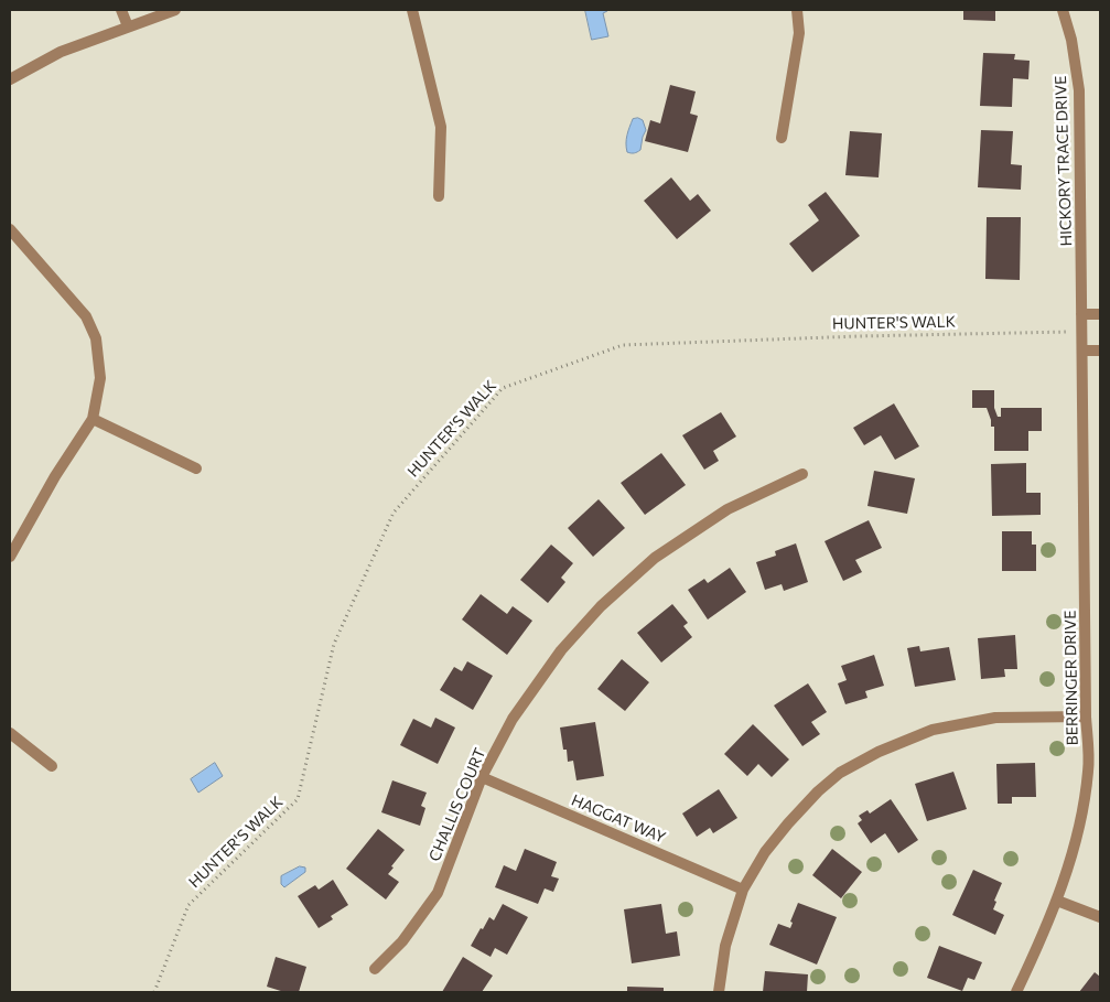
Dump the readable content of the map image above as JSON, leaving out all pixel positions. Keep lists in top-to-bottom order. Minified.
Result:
{"streets":{"street":["HICKORY TRACE DRIVE","BERRINGER DRIVE","CHALLIS COURT","HAGGAT WAY"],"path":["HUNTER'S WALK"]},"crossings":[["HICKORY TRACE DRIVE","HUNTER'S WALK"],["HICKORY TRACE DRIVE","BERRINGER DRIVE"],["CHALLIS COURT","HAGGAT WAY"]]}
